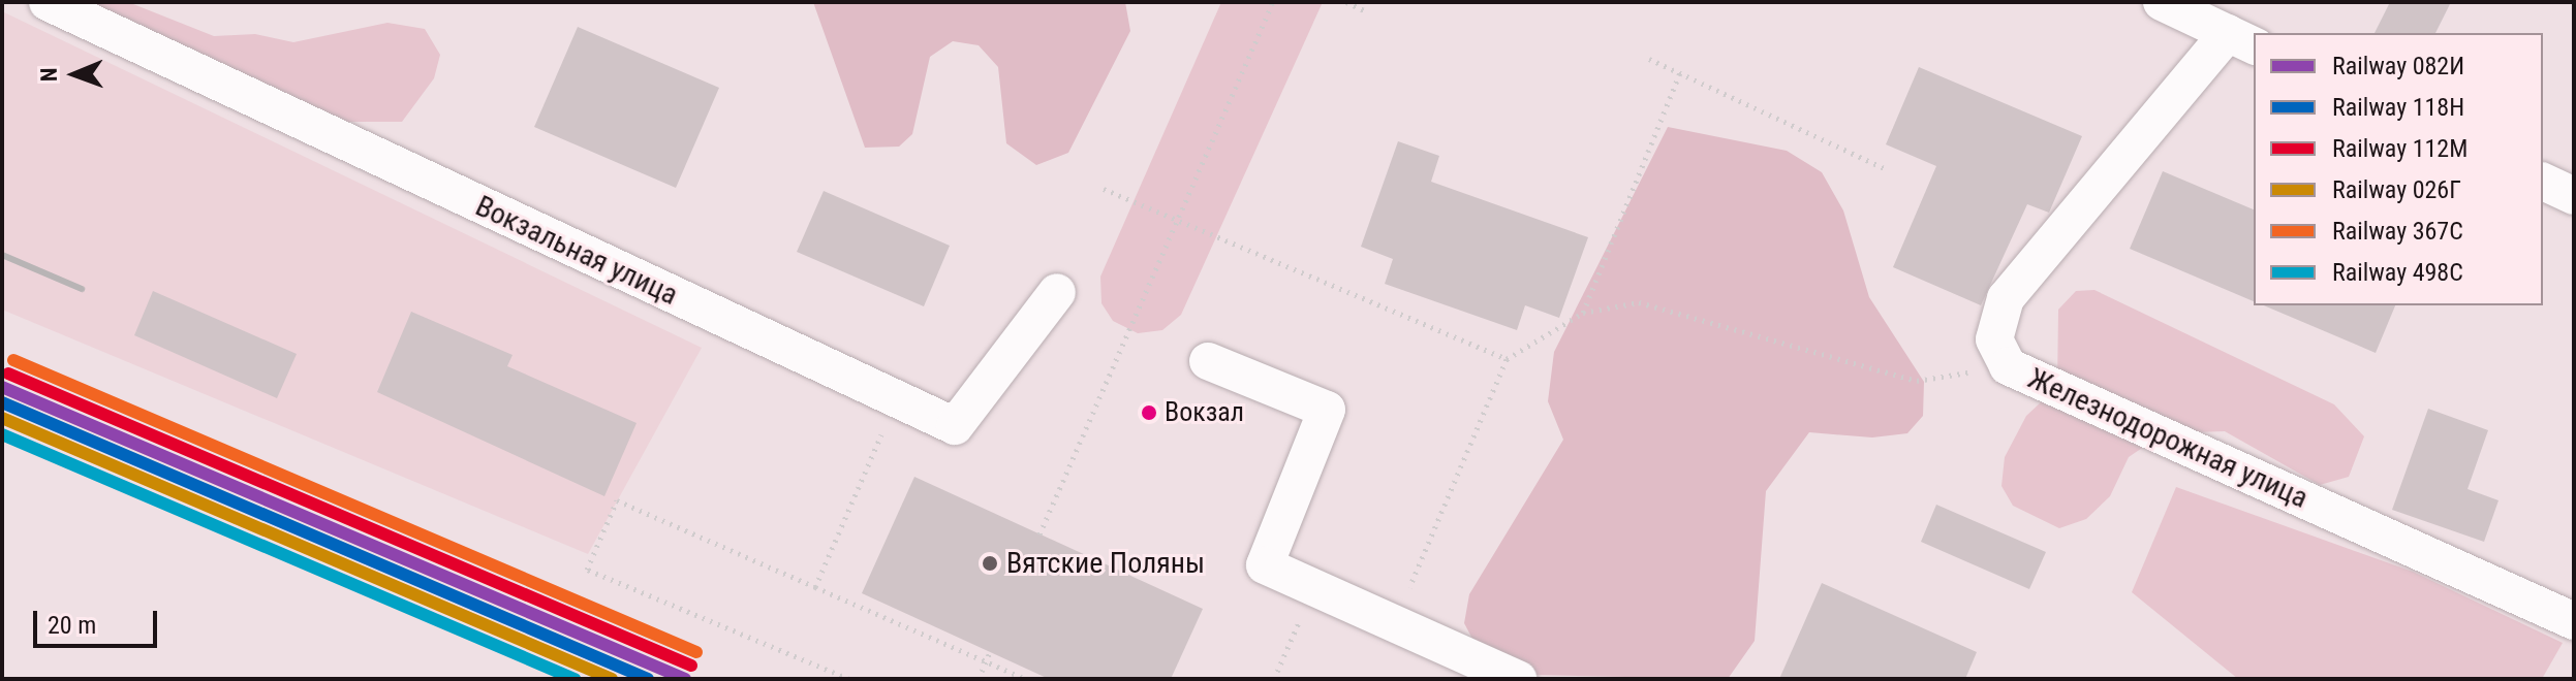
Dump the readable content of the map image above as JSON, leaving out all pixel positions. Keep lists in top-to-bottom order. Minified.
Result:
{"streets":{"street":["Вокзальная улица","Железнодорожная улица"]},"places":["Вокзал","Вятские Поляны"],"lines":["rail line 367С","rail line 112М","rail line 082И","rail line 118Н","rail line 026Г","rail line 498С"],"legend":["Railway 082И","Railway 118Н","Railway 112М","Railway 026Г","Railway 367С","Railway 498С"],"scale_bar":"20 m","north":"left"}
